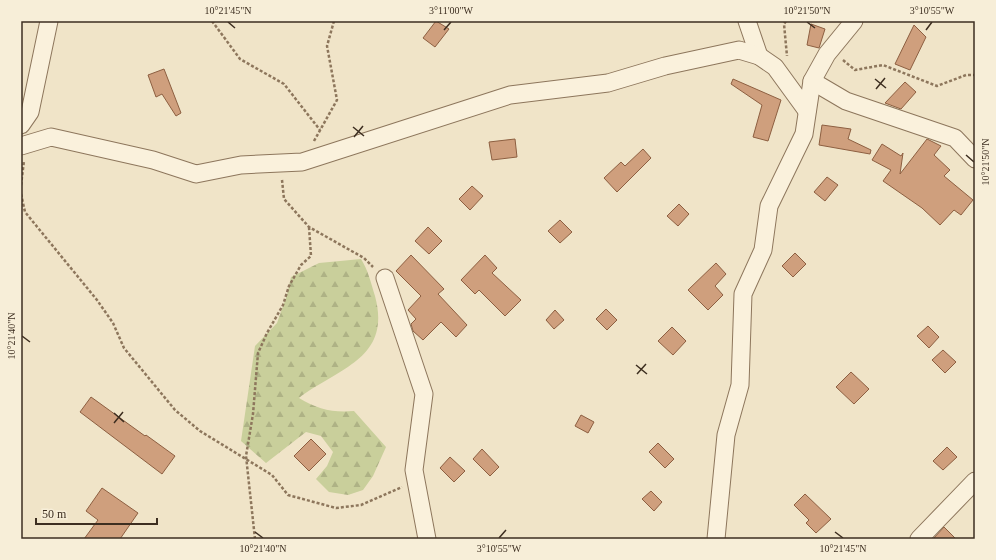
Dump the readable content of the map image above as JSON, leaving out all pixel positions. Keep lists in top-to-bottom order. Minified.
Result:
{"scale_bar":"50 m","coordinates":["10°21'45\"N","3°11'00\"W","10°21'50\"N","3°10'55\"W","10°21'40\"N"]}
